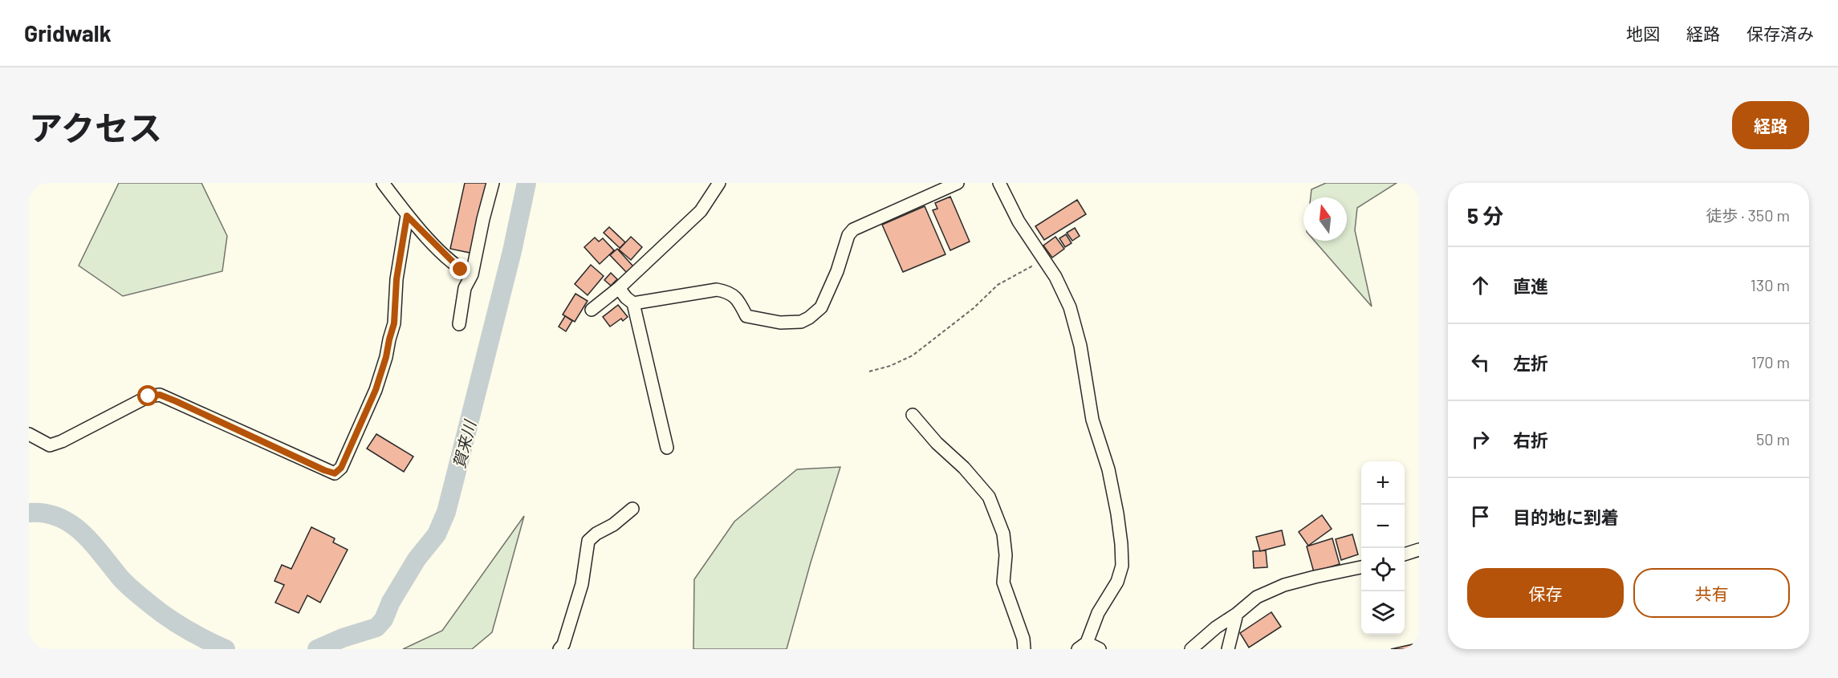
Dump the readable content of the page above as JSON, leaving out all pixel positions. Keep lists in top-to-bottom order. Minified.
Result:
{"water":["賀来川"],"north":"top","page":{"header":"Gridwalk","nav":["地図","経路","保存済み"],"title":"アクセス","buttons":["経路",["保存","共有"]],"heading":["5 分","徒歩 · 350 m"],"list":[["直進","130 m"],["左折","170 m"],["右折","50 m"],"目的地に到着"],"map_buttons":["+","−"]}}
